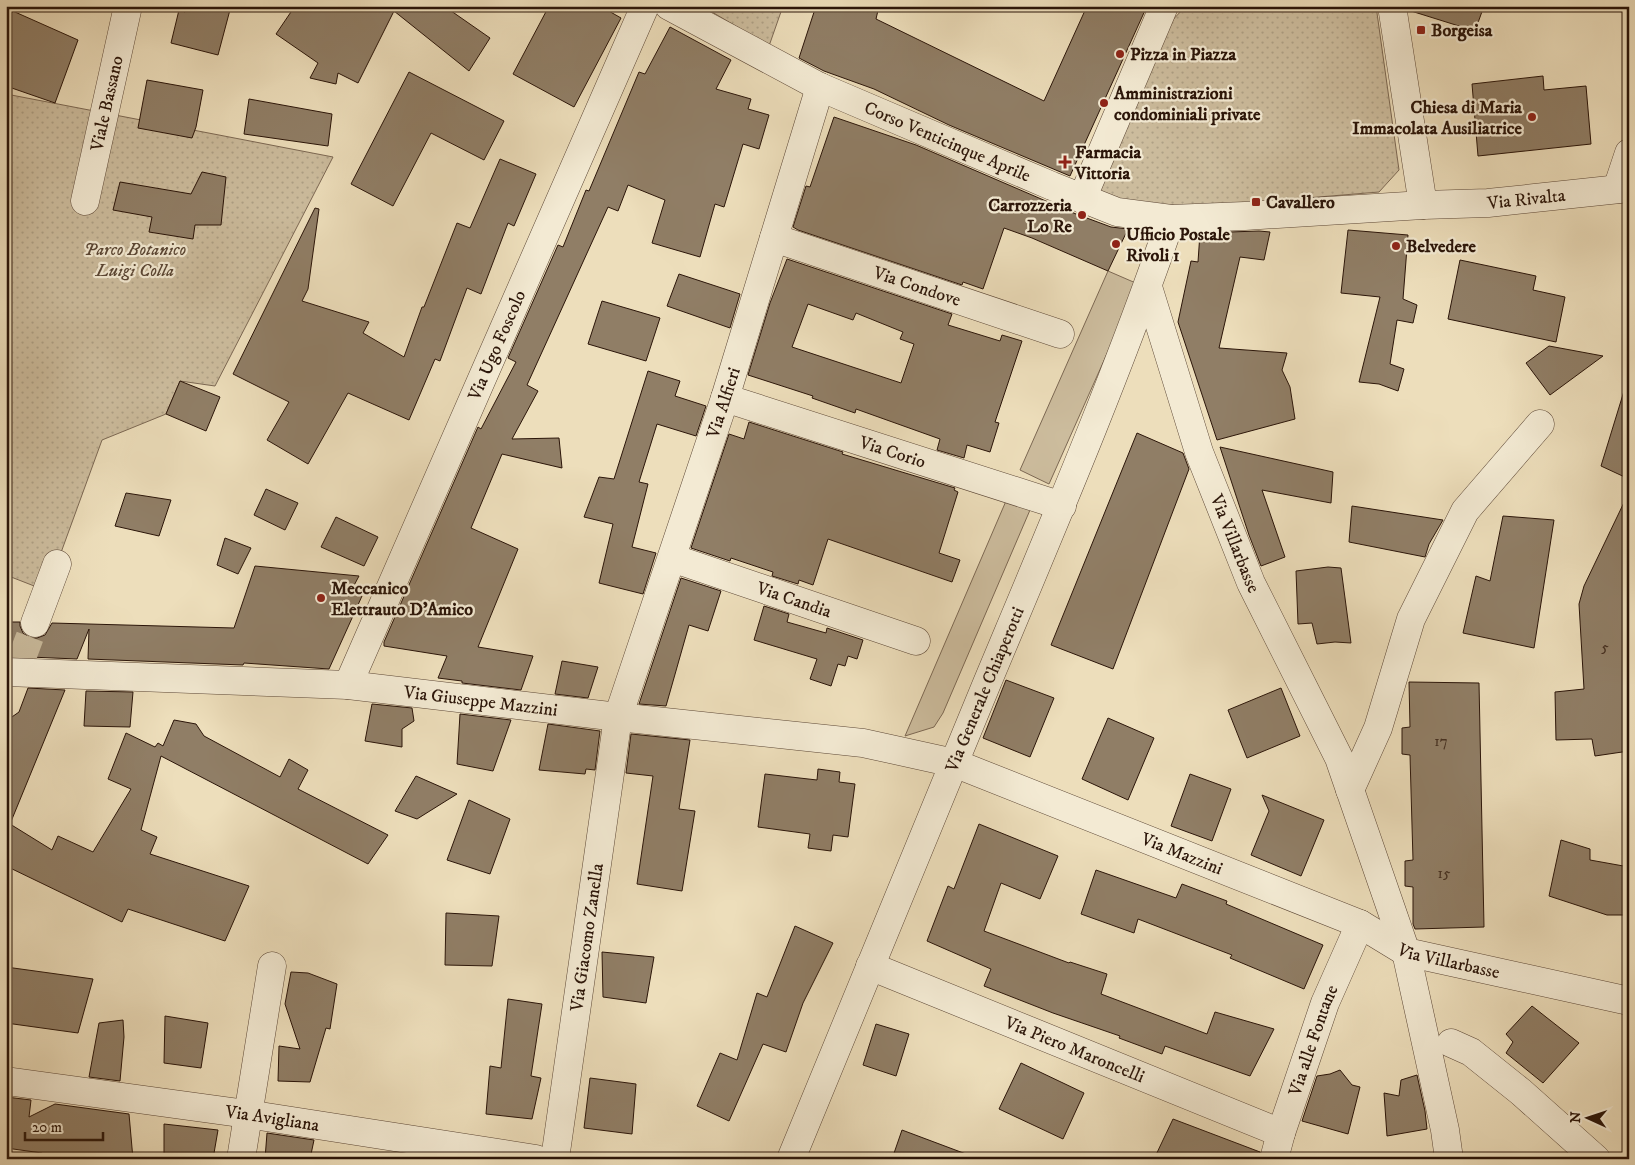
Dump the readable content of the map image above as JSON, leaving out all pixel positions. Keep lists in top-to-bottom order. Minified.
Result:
{"streets":{"street":["Viale Bassano","Corso Venticinque Aprile","Via Rivalta","Via Condove","Via Ugo Foscolo","Via Alfieri","Via Corio","Via Villarbasse","Via Candia","Via Generale Chiaperotti","Via Giuseppe Mazzini","Via Mazzini","Via Giacomo Zanella","Via alle Fontane","Via Piero Maroncelli","Via Avigliana"]},"crossings":[["Corso Venticinque Aprile","Via Rivalta"],["Corso Venticinque Aprile","Via Alfieri"],["Corso Venticinque Aprile","Via Generale Chiaperotti"],["Via Condove","Via Alfieri"],["Via Ugo Foscolo","Via Giuseppe Mazzini"],["Via Alfieri","Via Corio"],["Via Alfieri","Via Candia"],["Via Alfieri","Via Giuseppe Mazzini"],["Via Alfieri","Via Giacomo Zanella"],["Via Corio","Via Generale Chiaperotti"],["Via Villarbasse","Via Generale Chiaperotti"],["Via Villarbasse","Via Mazzini"],["Via Generale Chiaperotti","Via Giuseppe Mazzini"],["Via Generale Chiaperotti","Via Mazzini"],["Via Generale Chiaperotti","Via Piero Maroncelli"],["Via Giuseppe Mazzini","Via Mazzini"],["Via Giuseppe Mazzini","Via Giacomo Zanella"],["Via Mazzini","Via alle Fontane"],["Via alle Fontane","Via Piero Maroncelli"]],"parks":["Parco Botanico Luigi Colla"],"places":{"transit":["Borgeisa","Cavallero"],"other":["Pizza in Piazza","Amministrazioni condominiali private","Chiesa di Maria Immacolata Ausiliatrice","Carrozzeria Lo Re","Ufficio Postale Rivoli 1","Belvedere","Meccanico Elettrauto D'Amico"],"health":["Farmacia Vittoria"]},"house_numbers":["5","17","15"],"scale_bar":"20 m","north":"left"}
